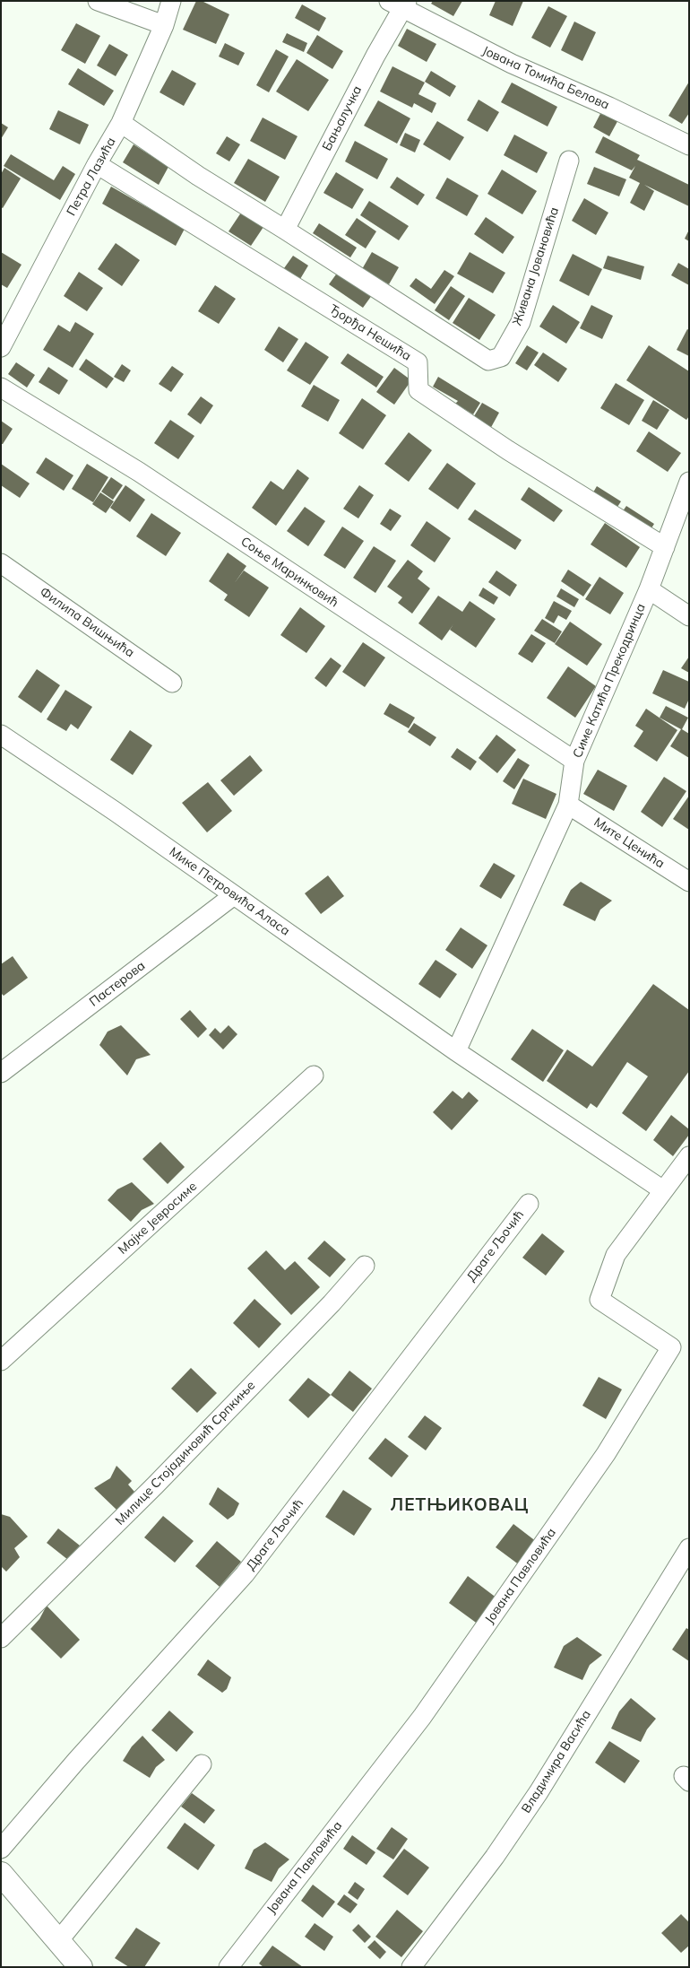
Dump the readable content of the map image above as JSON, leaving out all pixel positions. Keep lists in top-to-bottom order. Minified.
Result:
{"streets":{"street":["Јована Томића Белова","Бањалучка","Петра Лазића","Живана Јовановића","Ђорђа Нешића","Соње Маринковић","Филипа Вишњића","Симе Катића Прекодринца","Мите Ценића","Мике Петровића Аласа","Пастерова","Мајке Јевросиме","Драге Љочић","Милице Стојадиновић Српкиње","Јована Павловића","Владимира Васића"]},"crossings":[["Јована Томића Белова","Бањалучка"],["Бањалучка","Живана Јовановића"],["Петра Лазића","Ђорђа Нешића"],["Ђорђа Нешића","Симе Катића Прекодринца"],["Соње Маринковић","Симе Катића Прекодринца"],["Симе Катића Прекодринца","Мите Ценића"],["Симе Катића Прекодринца","Мике Петровића Аласа"],["Мике Петровића Аласа","Пастерова"],["Мике Петровића Аласа","Јована Павловића"]],"districts":["ЛЕТЊИКОВАЦ"]}
